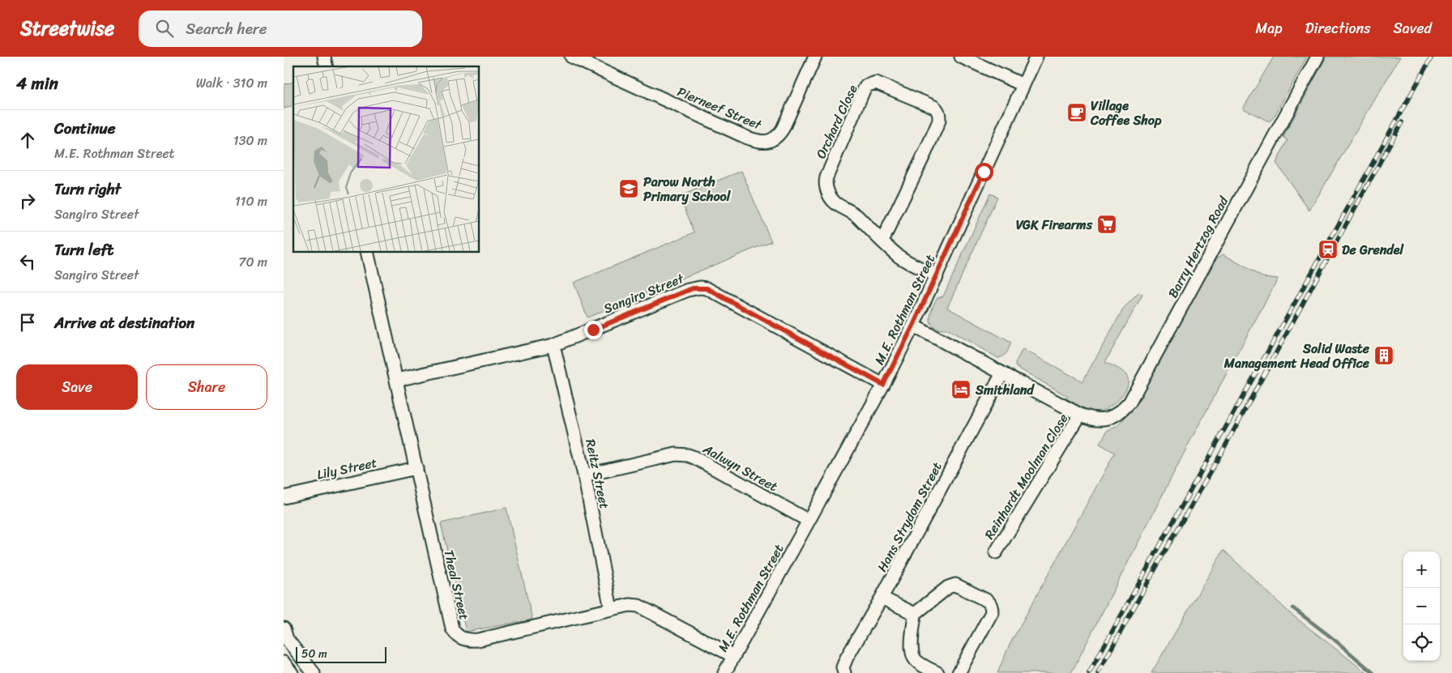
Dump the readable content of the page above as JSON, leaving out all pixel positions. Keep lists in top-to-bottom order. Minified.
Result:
{"streets":{"street":["Pierneef Street","Orchard Close","Barry Hertzog Road","Sangiro Street","M.E. Rothman Street","Aalwyn Street","Lily Street","Reitz Street","Reinhardt Moolman Close","Hans Strydom Street","Theal Street"]},"crossings":[["Orchard Close","M.E. Rothman Street"],["Barry Hertzog Road","M.E. Rothman Street"],["Barry Hertzog Road","Reinhardt Moolman Close"],["Barry Hertzog Road","Hans Strydom Street"],["Sangiro Street","M.E. Rothman Street"],["Sangiro Street","Reitz Street"],["Sangiro Street","Theal Street"],["M.E. Rothman Street","Aalwyn Street"],["M.E. Rothman Street","Theal Street"],["Aalwyn Street","Reitz Street"],["Lily Street","Theal Street"],["Reitz Street","Theal Street"]],"places":{"cafe":["Village Coffee Shop"],"school or university":["Parow North Primary School"],"supermarket":["VGK Firearms"],"station":["De Grendel"],"building":["Solid Waste Management Head Office"],"hotel":["Smithland"]},"scale_bar":"50 m","page":{"header":"Streetwise","search":"Search here","nav":["Map","Directions","Saved"],"heading":["4 min","Walk · 310 m"],"list":[["Continue","M.E. Rothman Street","130 m"],["Turn right","Sangiro Street","110 m"],["Turn left","Sangiro Street","70 m"],"Arrive at destination"],"buttons":["Save","Share"],"map_buttons":["+","−"],"scale":"50 m"}}
